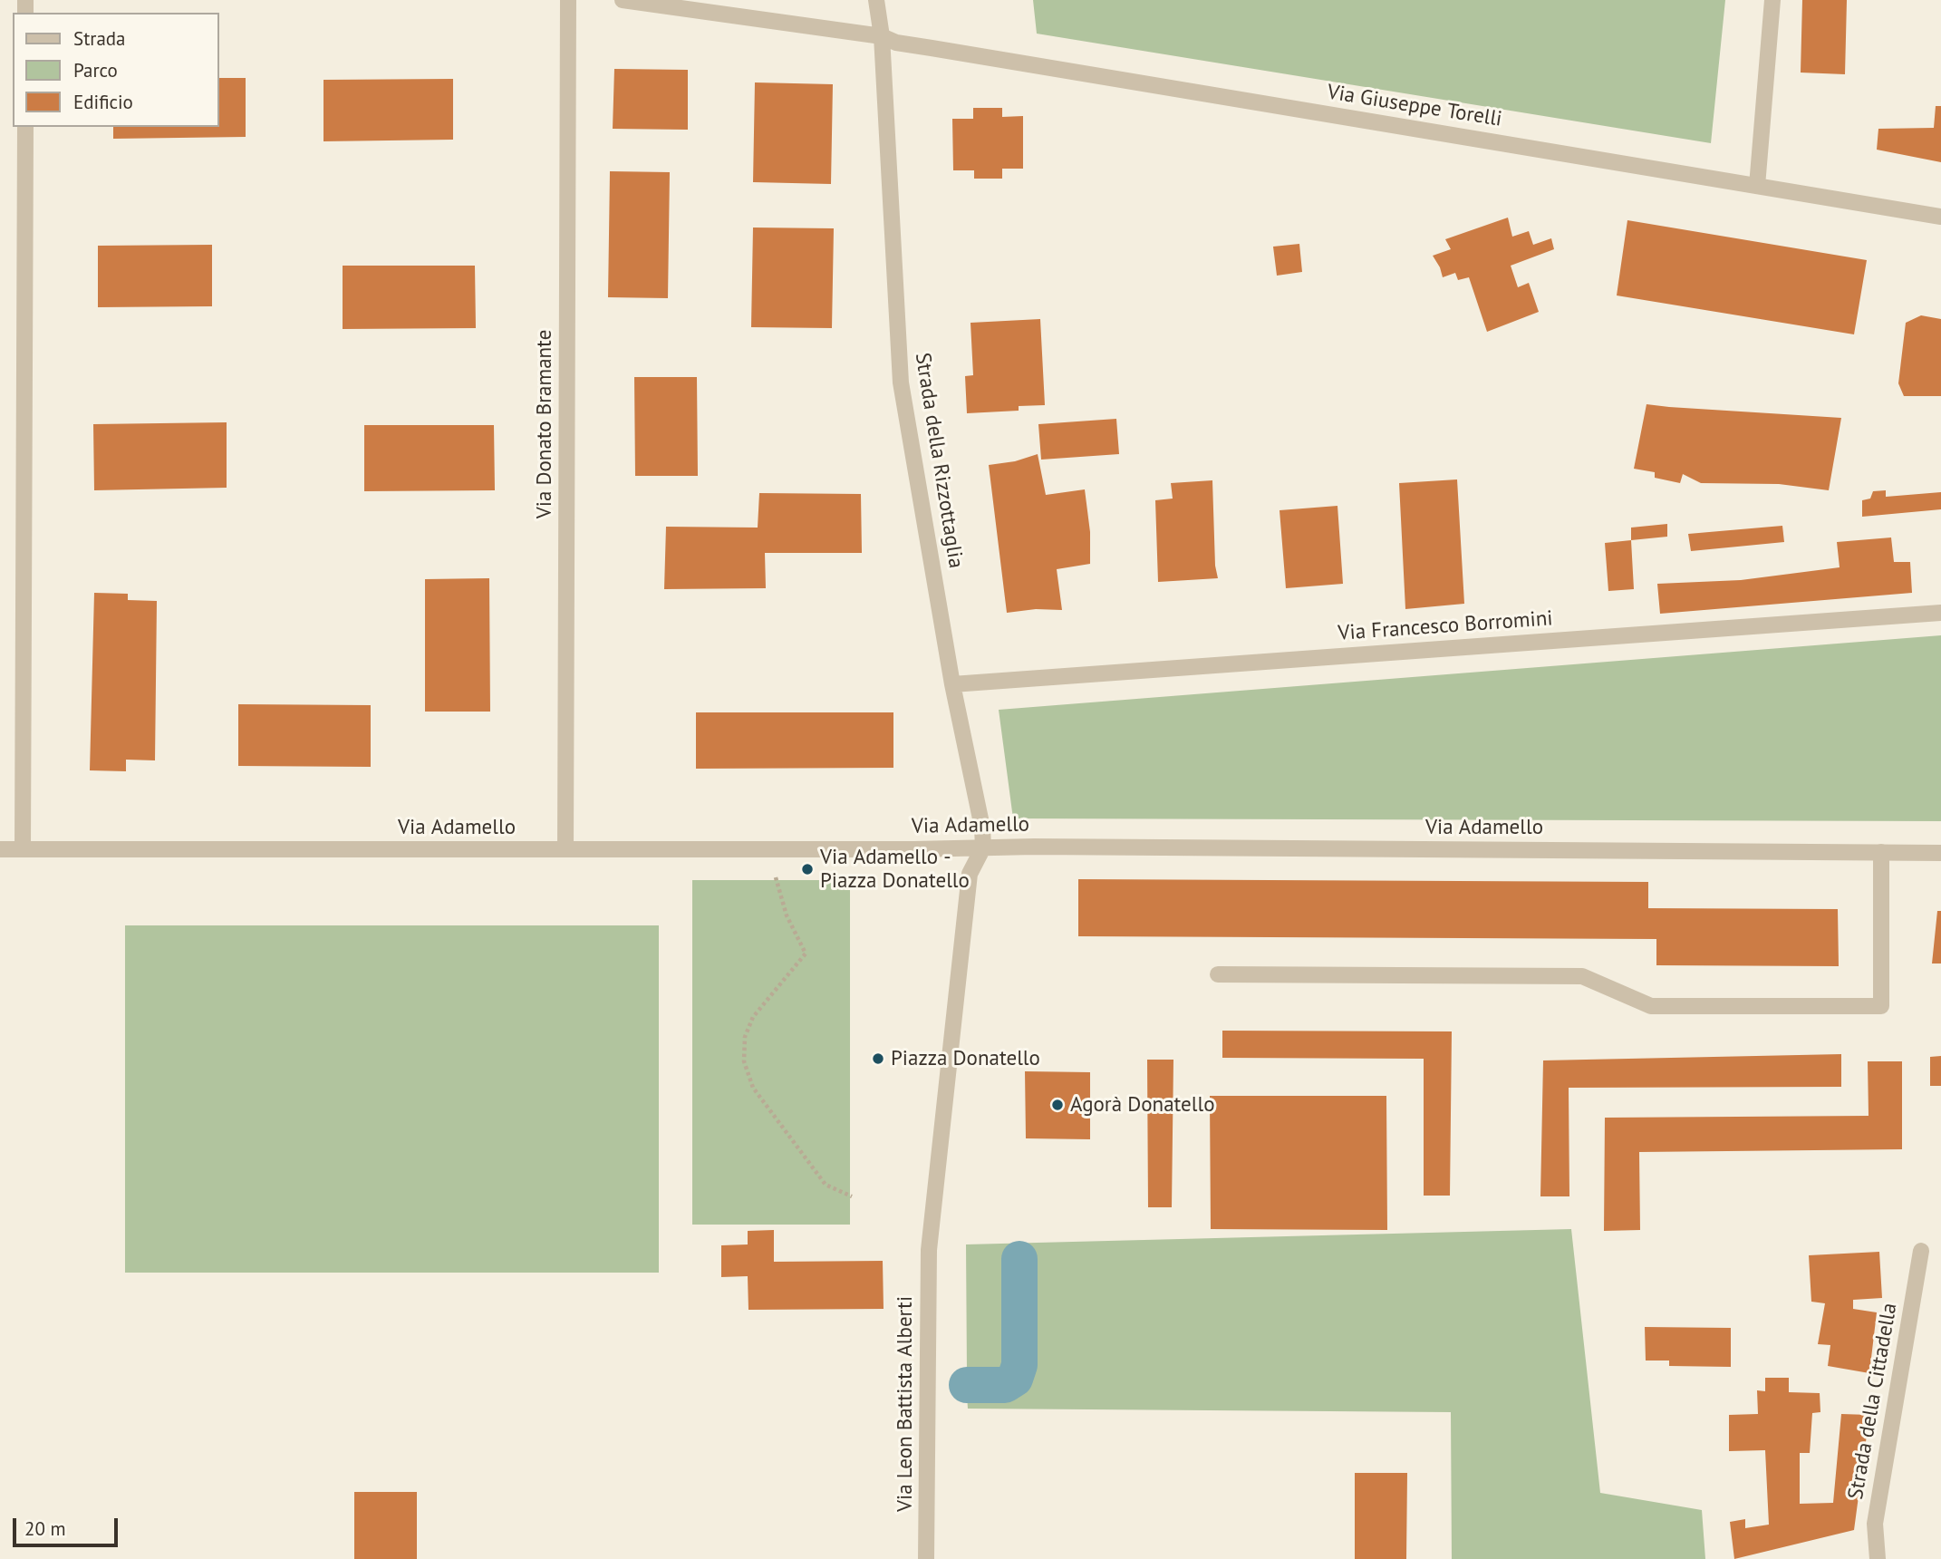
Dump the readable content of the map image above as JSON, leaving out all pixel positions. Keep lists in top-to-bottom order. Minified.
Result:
{"streets":{"street":["Via Giuseppe Torelli","Via Donato Bramante","Strada della Rizzottaglia","Via Francesco Borromini","Via Adamello","Strada della Cittadella","Via Leon Battista Alberti"]},"crossings":[["Via Giuseppe Torelli","Strada della Rizzottaglia"],["Via Donato Bramante","Via Adamello"],["Strada della Rizzottaglia","Via Francesco Borromini"],["Strada della Rizzottaglia","Via Adamello"],["Strada della Rizzottaglia","Via Leon Battista Alberti"],["Via Adamello","Via Leon Battista Alberti"]],"places":["Via Adamello - Piazza Donatello","Piazza Donatello","Agorà Donatello"],"legend":["Strada","Parco","Edificio"],"scale_bar":"20 m"}
